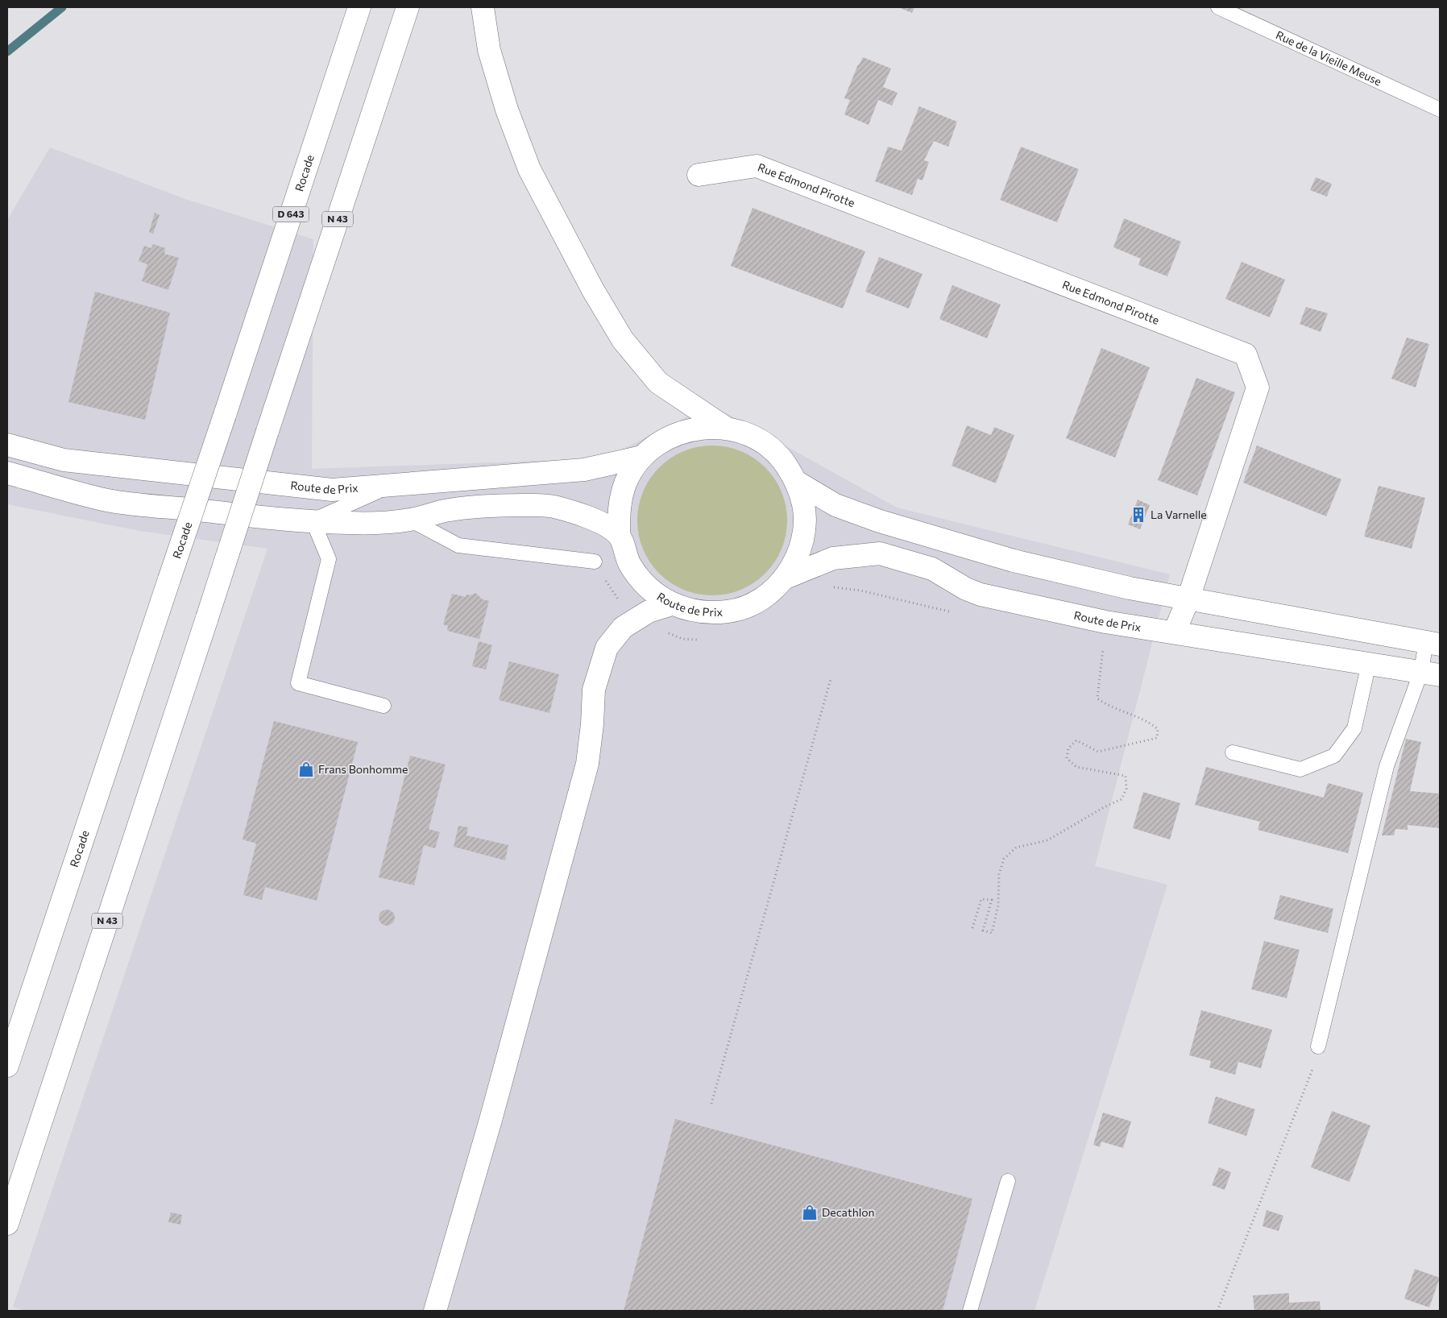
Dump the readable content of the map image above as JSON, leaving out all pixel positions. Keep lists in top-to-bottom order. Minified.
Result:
{"streets":{"main road":["Rocade","Rue Edmond Pirotte","D 643","N 43","Route de Prix"],"lane":["Rue de la Vieille Meuse"]},"crossings":[["Rue Edmond Pirotte","Route de Prix"]],"places":{"building":["La Varnelle"],"shop":["Frans Bonhomme","Decathlon"]}}
